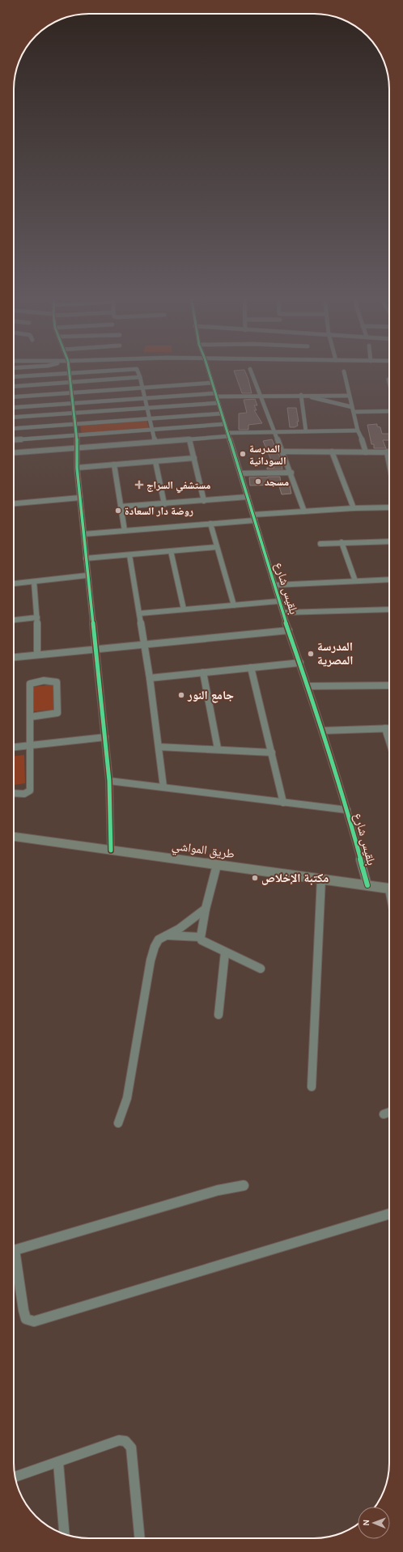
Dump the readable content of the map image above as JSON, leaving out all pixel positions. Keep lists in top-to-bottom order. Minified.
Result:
{"streets":{"main road":["طريق المواشي"],"street":["بلقيس شارع"]},"crossings":[["بلقيس شارع","طريق المواشي"]],"places":{"other":["المدرسة السودانية","مسجد","روضة دار السعادة","المدرسة المصرية","جامع النور","مكتبة الإخلاص"],"health":["مستشفي السراج"]},"north":"left"}
